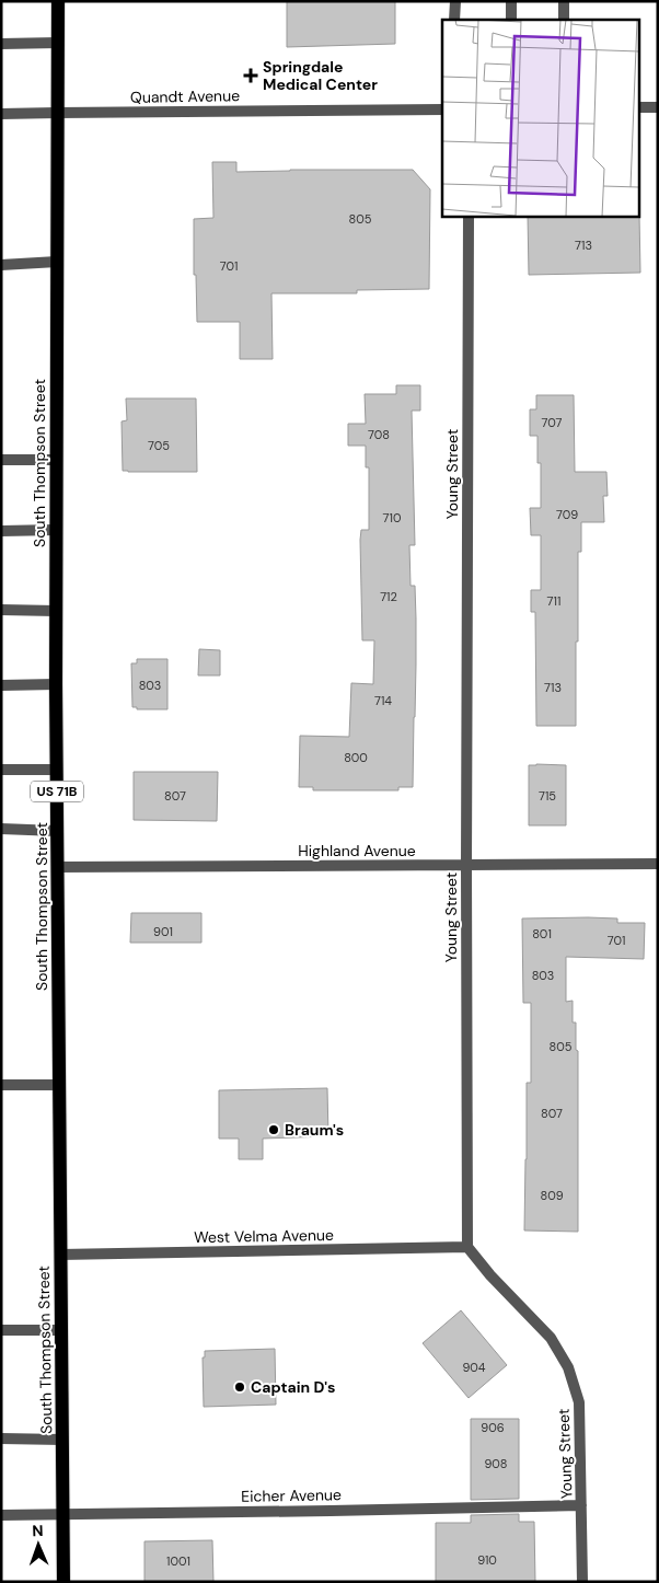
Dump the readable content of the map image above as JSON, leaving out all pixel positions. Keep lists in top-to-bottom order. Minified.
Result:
{"streets":{"main road":["South Thompson Street","US 71B"],"street":["Quandt Avenue","Young Street","Highland Avenue","West Velma Avenue","Eicher Avenue"]},"crossings":[["Quandt Avenue","South Thompson Street"],["South Thompson Street","Highland Avenue"],["South Thompson Street","West Velma Avenue"],["South Thompson Street","Eicher Avenue"],["Young Street","Highland Avenue"],["Young Street","West Velma Avenue"],["Young Street","Eicher Avenue"]],"places":{"health":["Springdale Medical Center"],"other":["Braum's","Captain D's"]},"house_numbers":["805","713","701","707","708","705","709","710","712","711","803","713","714","800","807","715","901","801","701","803","805","807","809","904","906","908","910","1001"],"north":"top"}
